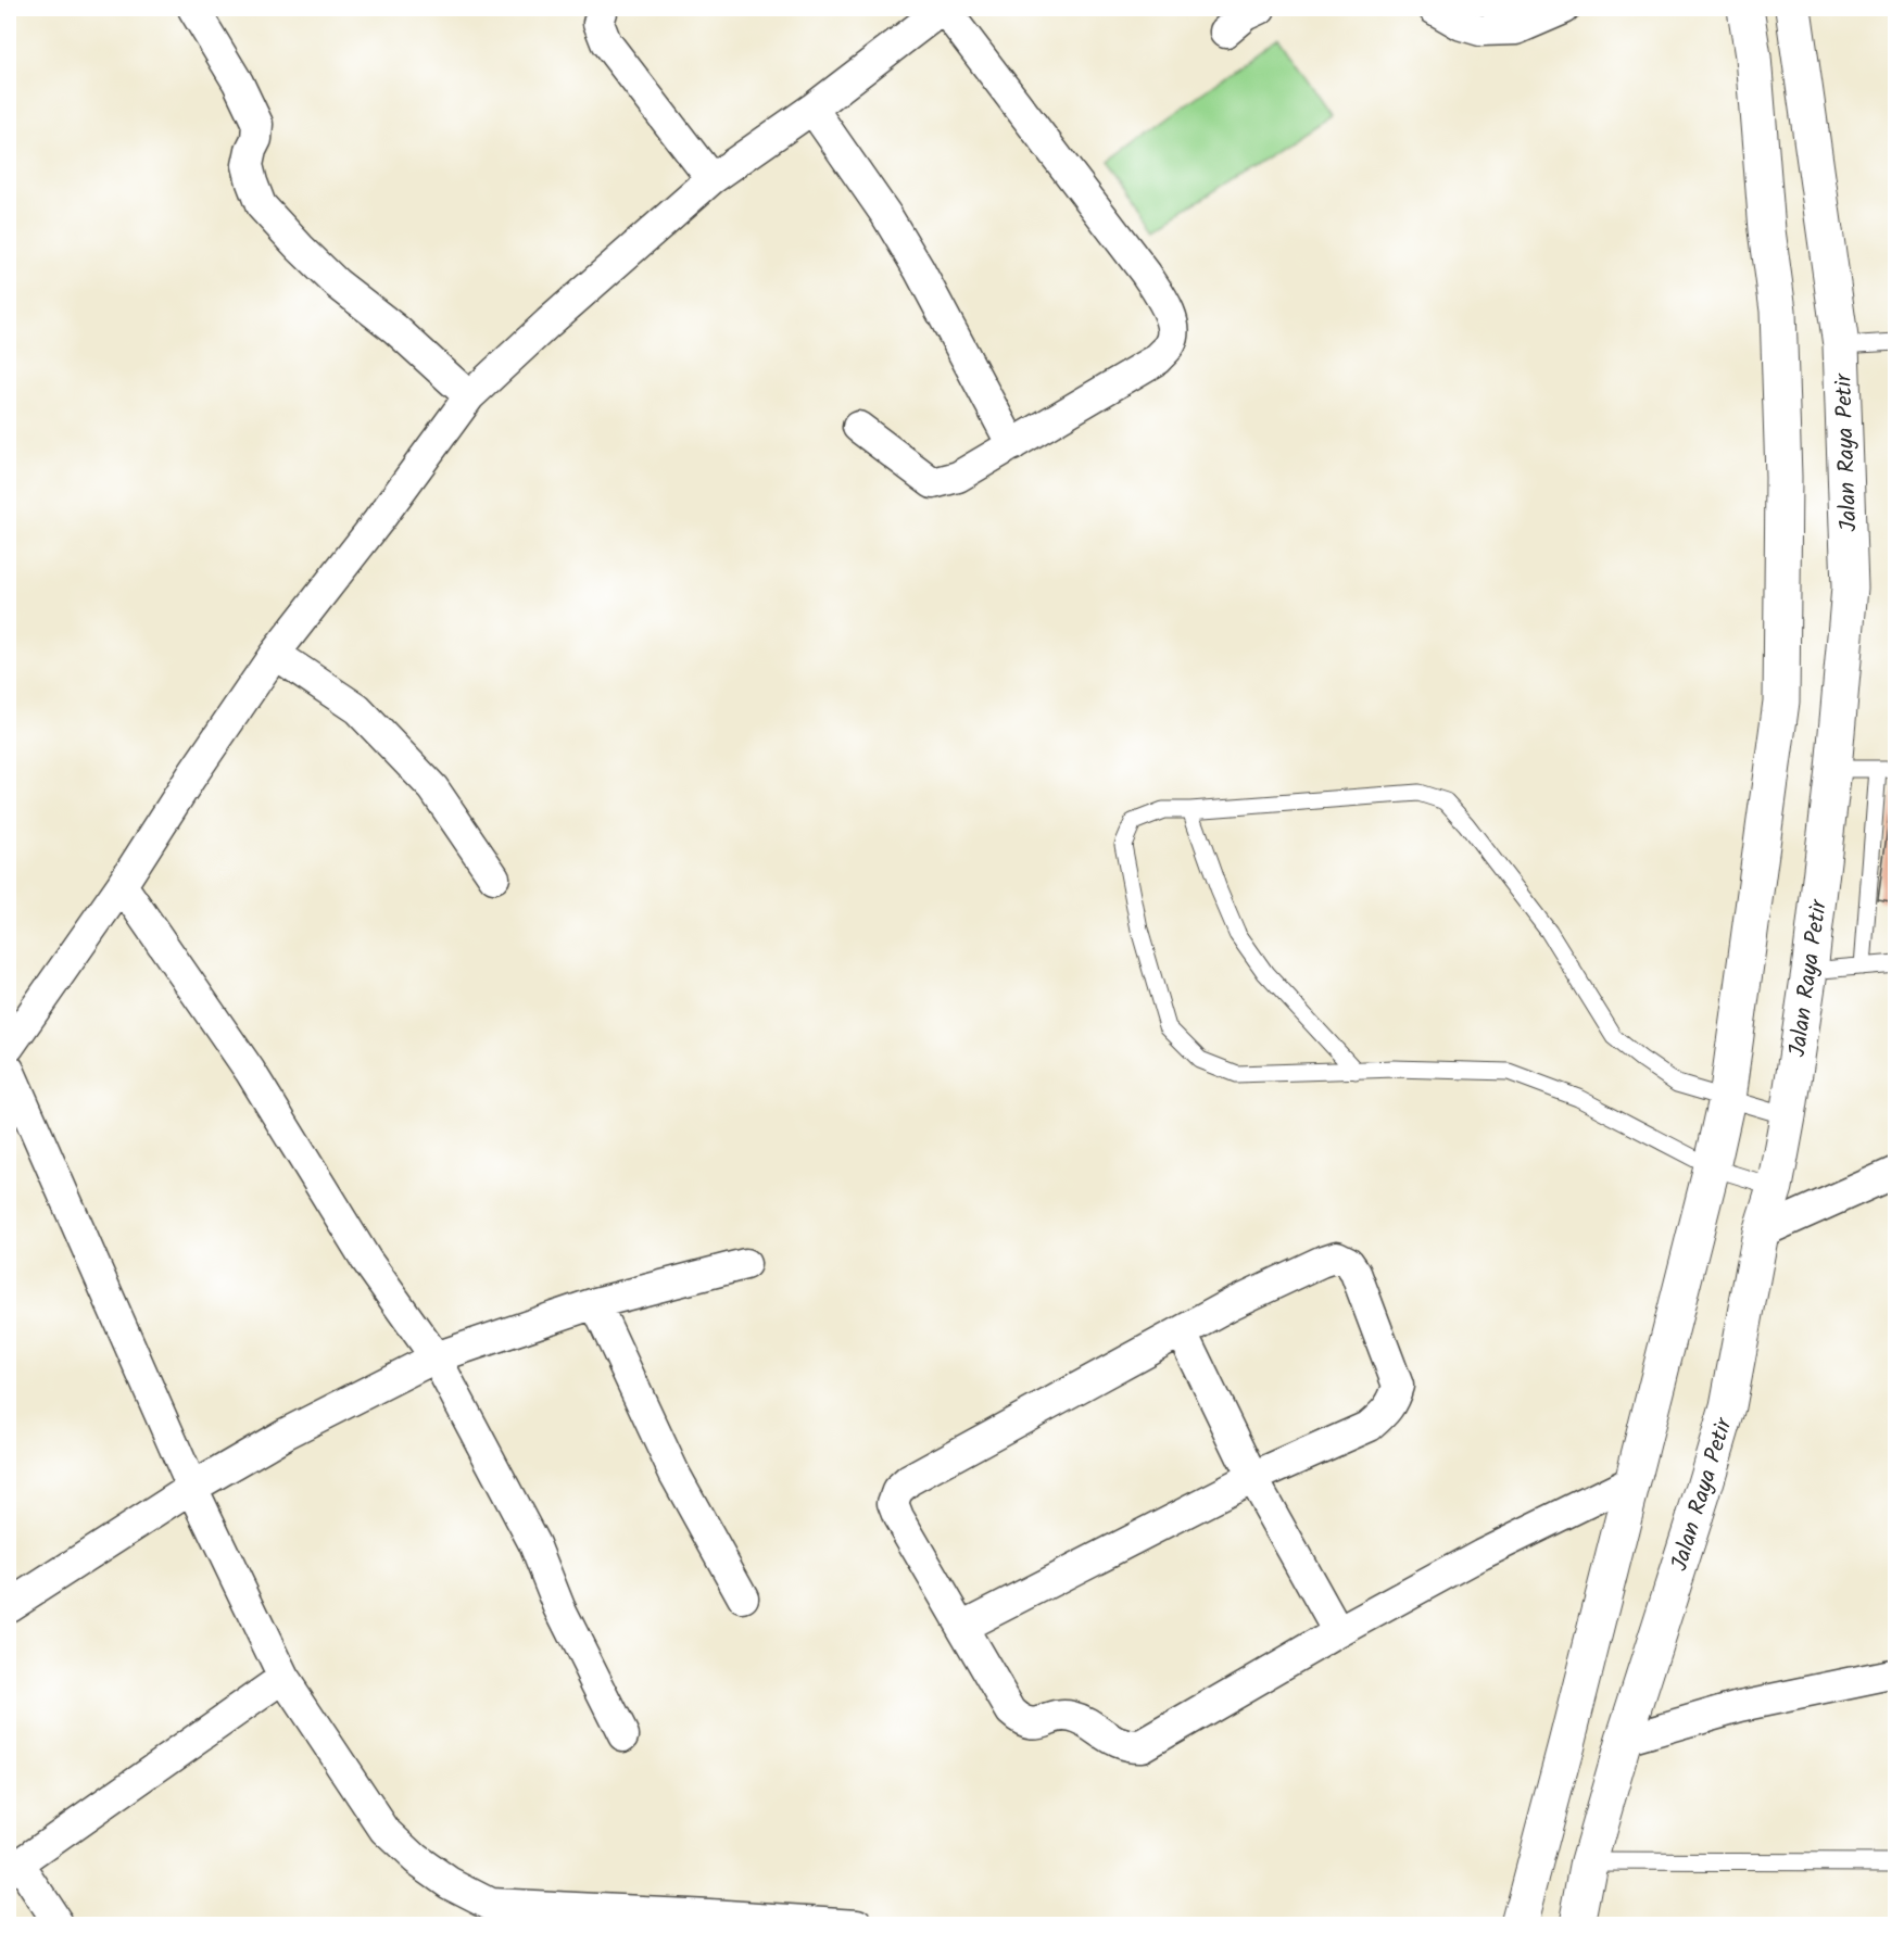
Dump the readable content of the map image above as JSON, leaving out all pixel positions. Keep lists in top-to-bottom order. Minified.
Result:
{"streets":{"main road":["Jalan Raya Petir"]}}
